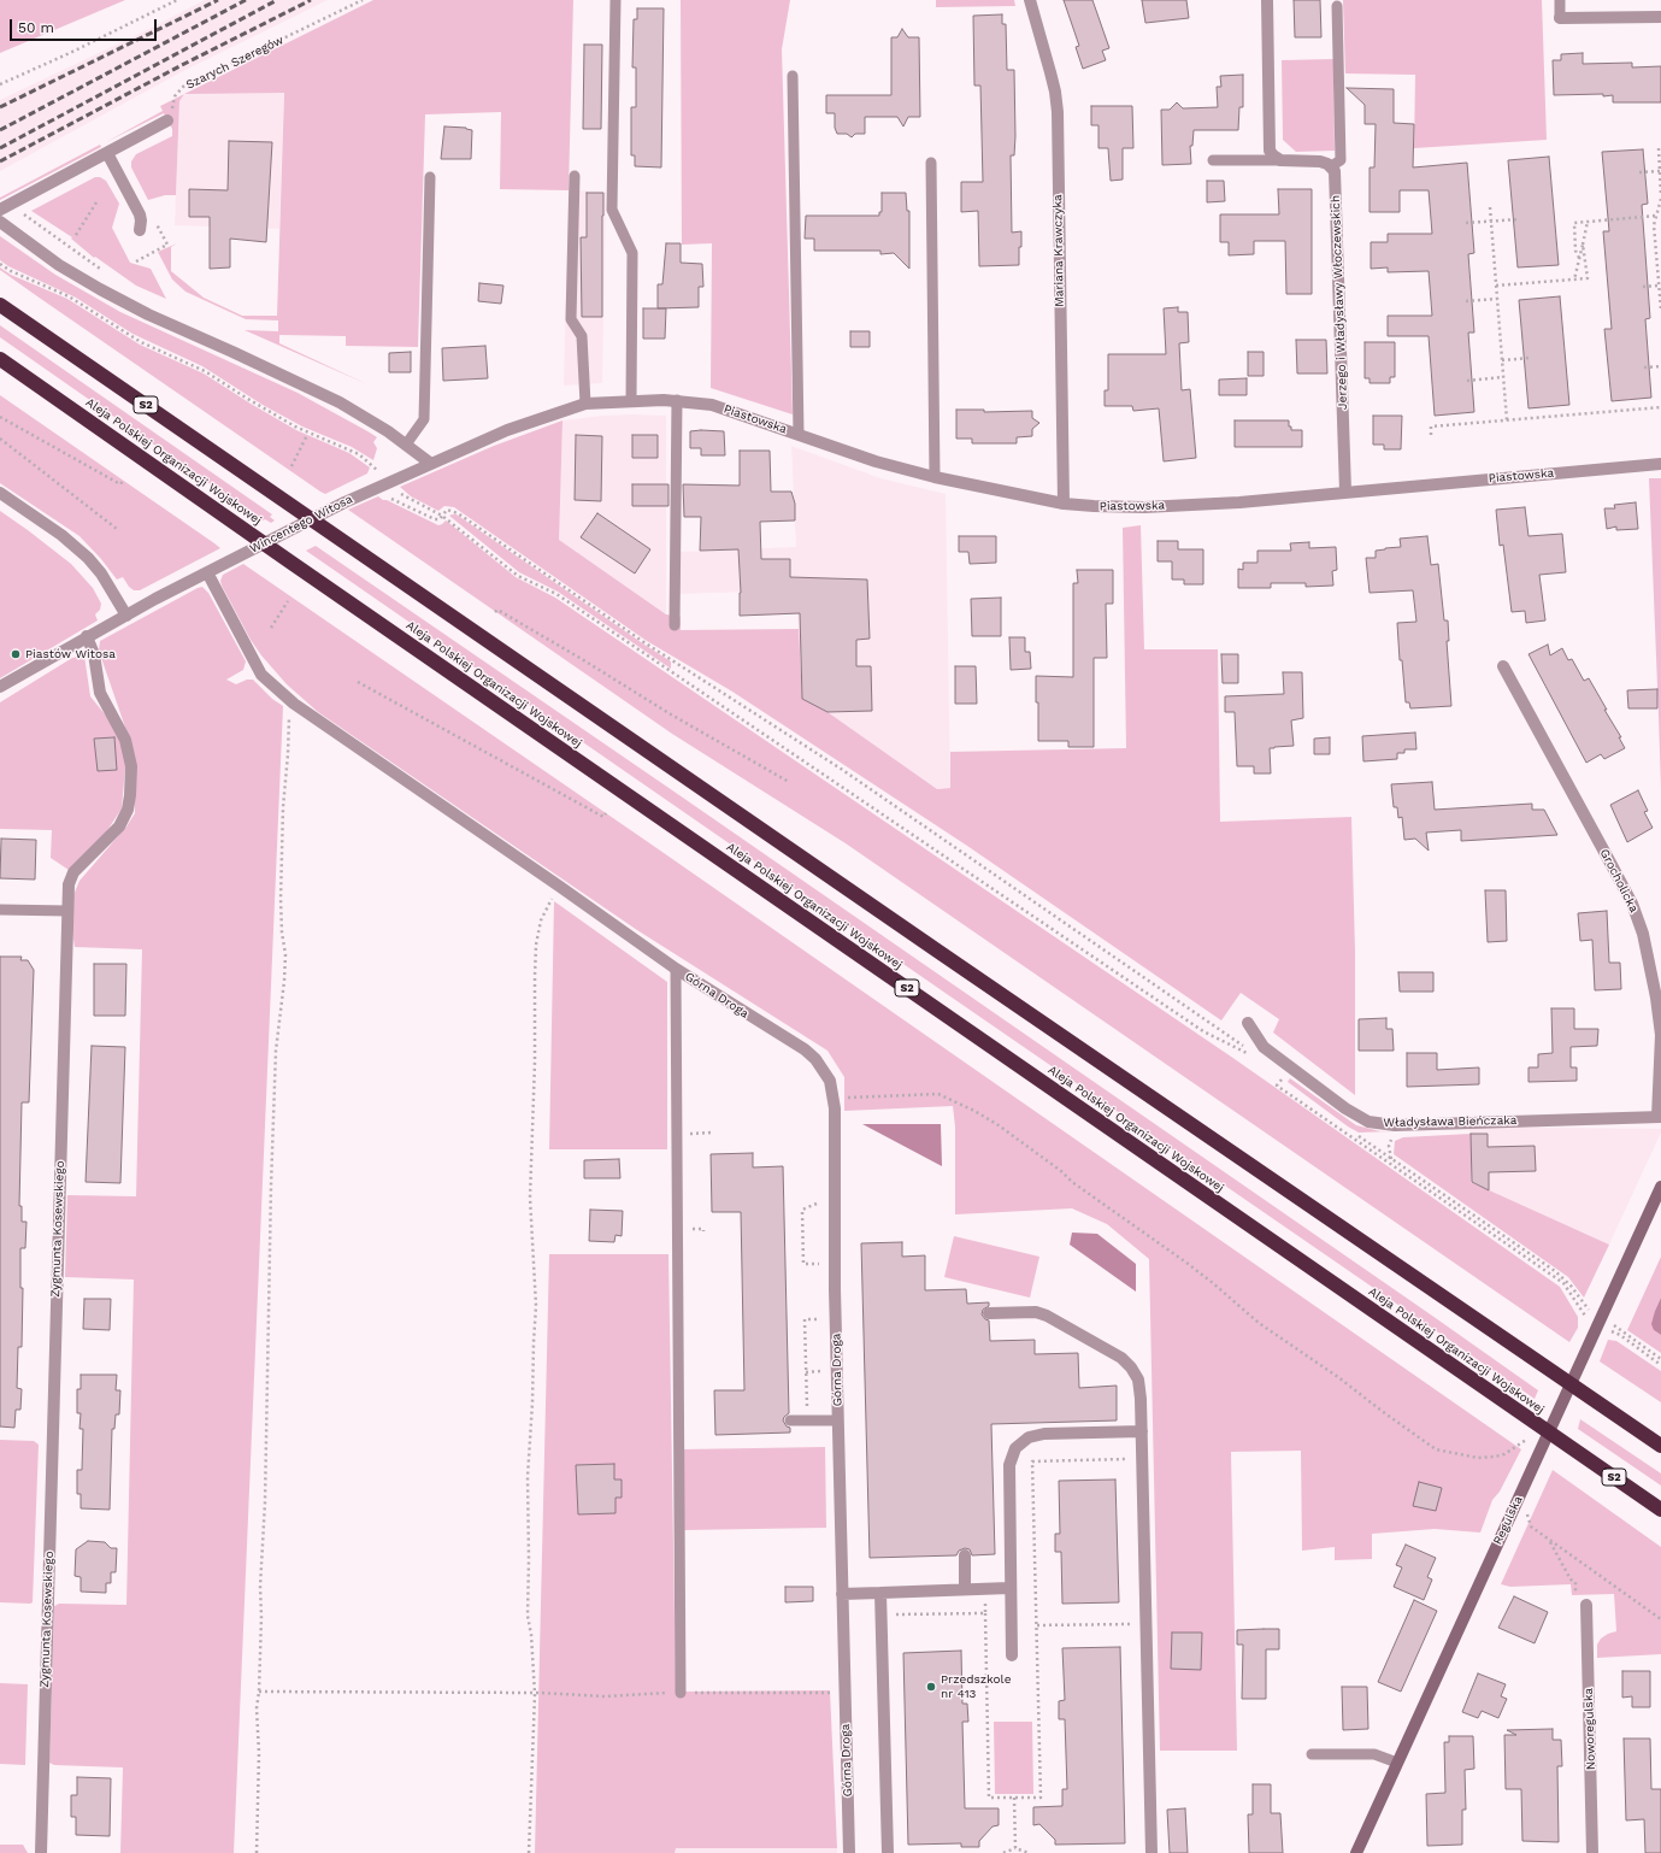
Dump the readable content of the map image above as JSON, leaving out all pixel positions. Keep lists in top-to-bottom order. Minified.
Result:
{"streets":{"highway":["S2","Aleja Polskiej Organizacji Wojskowej"],"street":["Mariana Krawczyka","Jerzego i Władysławy Włoczewskich","Piastowska","Wincentego Witosa","Grocholicka","Górna Droga","Władysława Bieńczaka","Zygmunta Kosewskiego","Regulska","Noworegulska"],"path":["Szarych Szeregów"]},"crossings":[["Mariana Krawczyka","Piastowska"],["Jerzego i Władysławy Włoczewskich","Piastowska"],["Piastowska","Wincentego Witosa"],["Wincentego Witosa","Górna Droga"],["Wincentego Witosa","Zygmunta Kosewskiego"],["Grocholicka","Władysława Bieńczaka"]],"places":["Piastów Witosa","Przedszkole nr 413"],"scale_bar":"50 m"}
